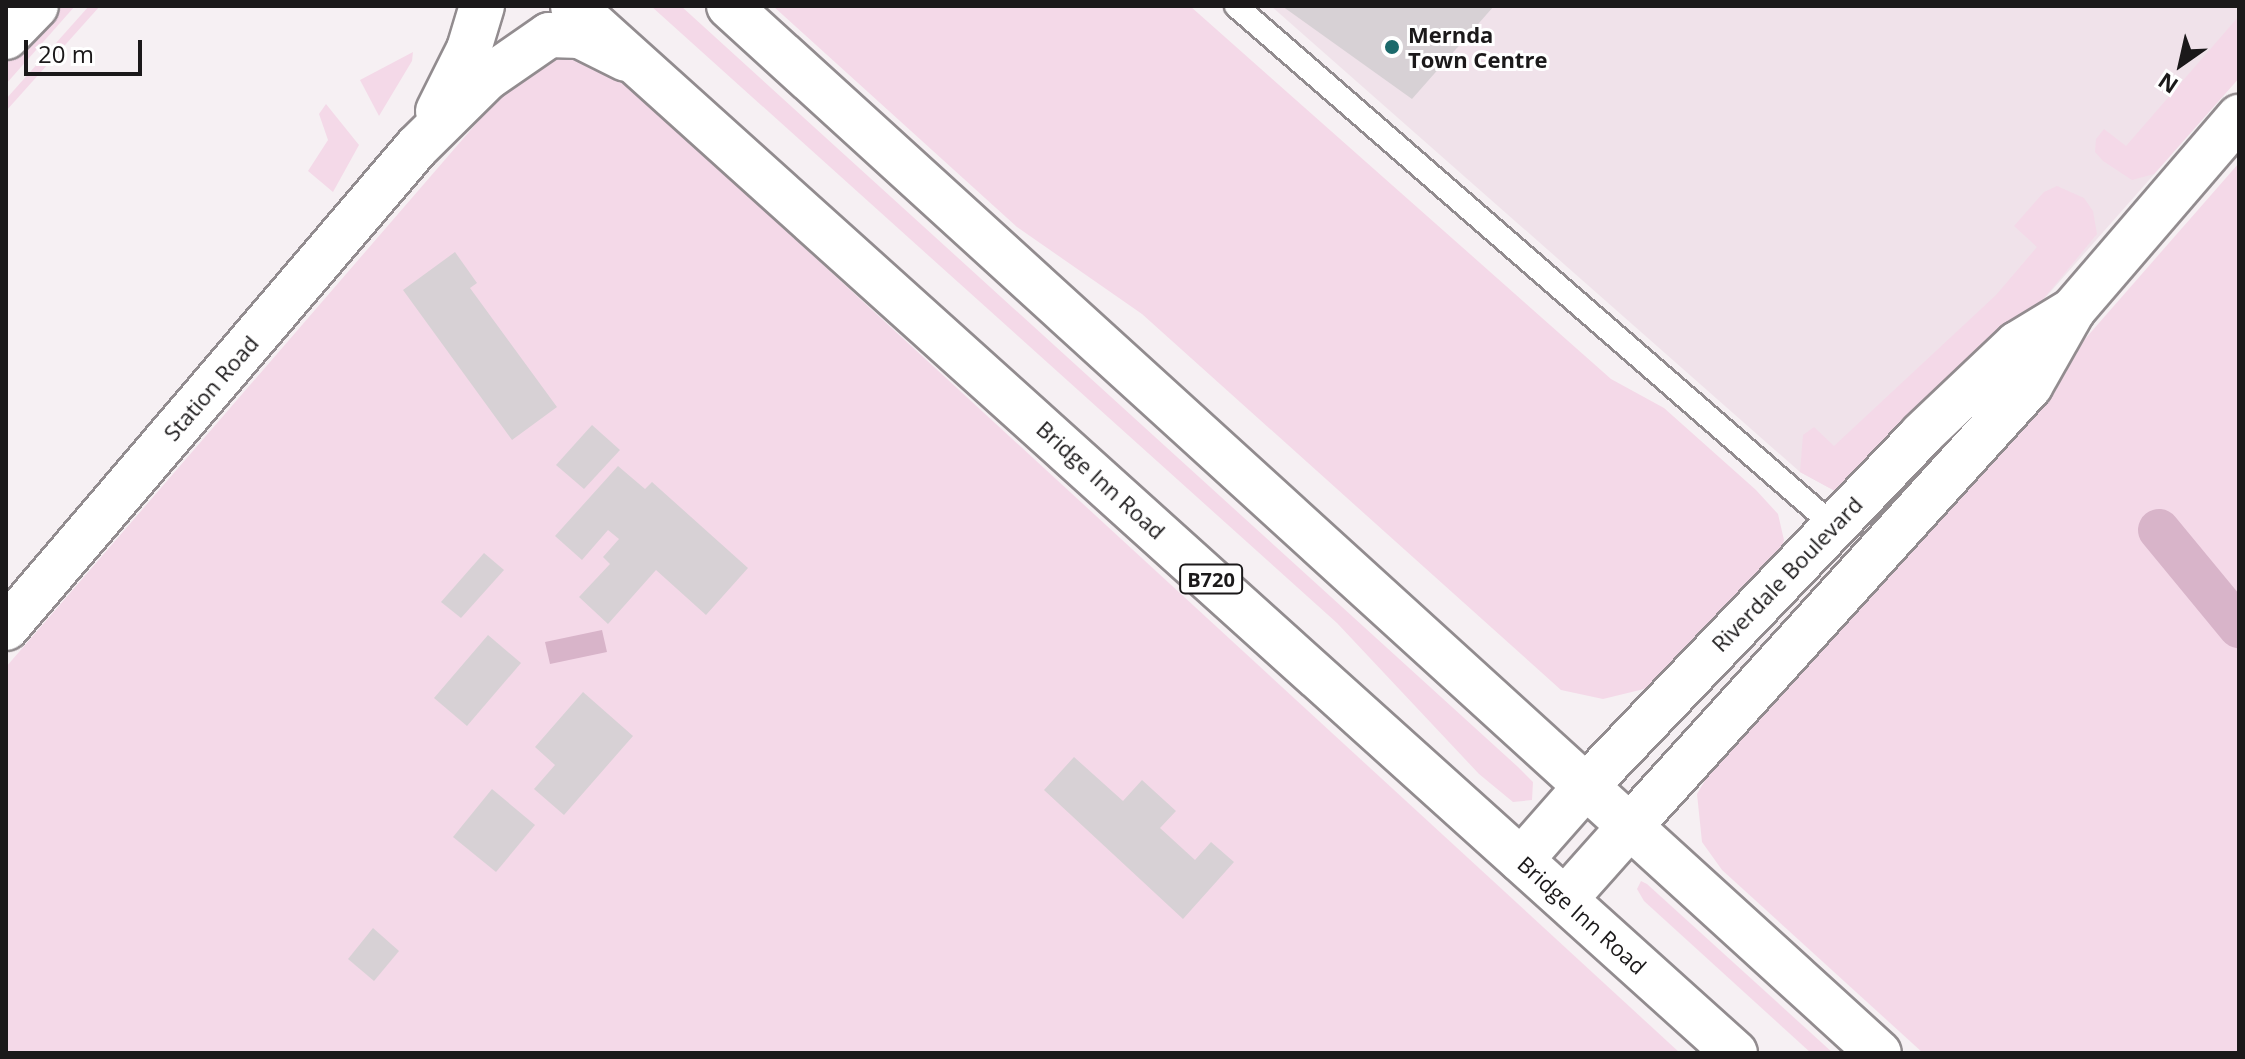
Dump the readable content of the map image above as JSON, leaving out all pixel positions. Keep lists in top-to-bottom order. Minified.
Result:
{"streets":{"main road":["Station Road","Bridge Inn Road","Riverdale Boulevard","B720"]},"crossings":[["Station Road","Bridge Inn Road"],["Bridge Inn Road","Riverdale Boulevard"]],"places":["Mernda Town Centre"],"scale_bar":"20 m","north":"bottom left"}
